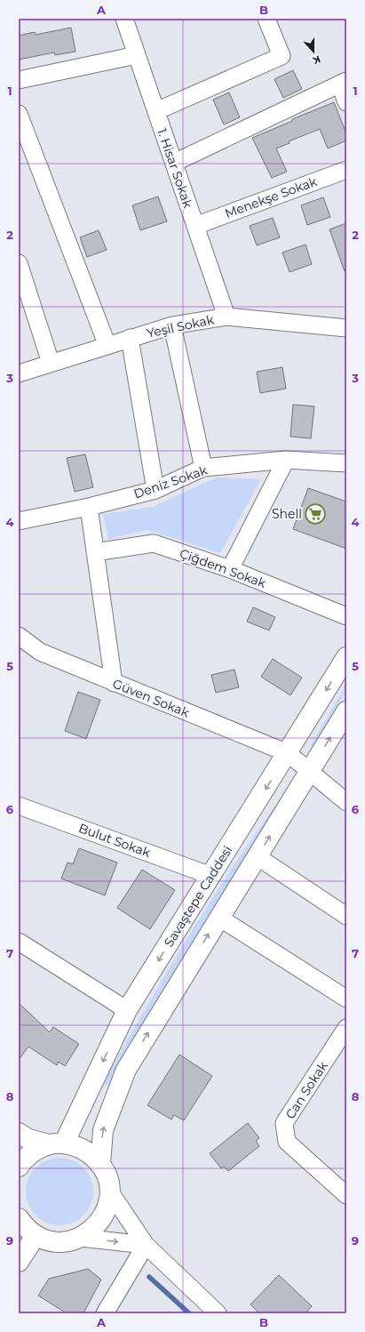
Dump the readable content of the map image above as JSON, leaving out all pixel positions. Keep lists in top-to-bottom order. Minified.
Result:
{"streets":{"main road":["Savaştepe Caddesi"],"street":["1. Hisar Sokak","Menekşe Sokak","Yeşil Sokak","Deniz Sokak","Çiğdem Sokak","Güven Sokak","Bulut Sokak","Can Sokak"]},"crossings":[["1. Hisar Sokak","Menekşe Sokak"],["1. Hisar Sokak","Yeşil Sokak"],["Güven Sokak","Savaştepe Caddesi"],["Bulut Sokak","Savaştepe Caddesi"]],"places":{"supermarket":["Shell"]},"north":"bottom","grid":{"columns":["A","B"],"rows":["1","2","3","4","5","6","7","8","9"]}}
